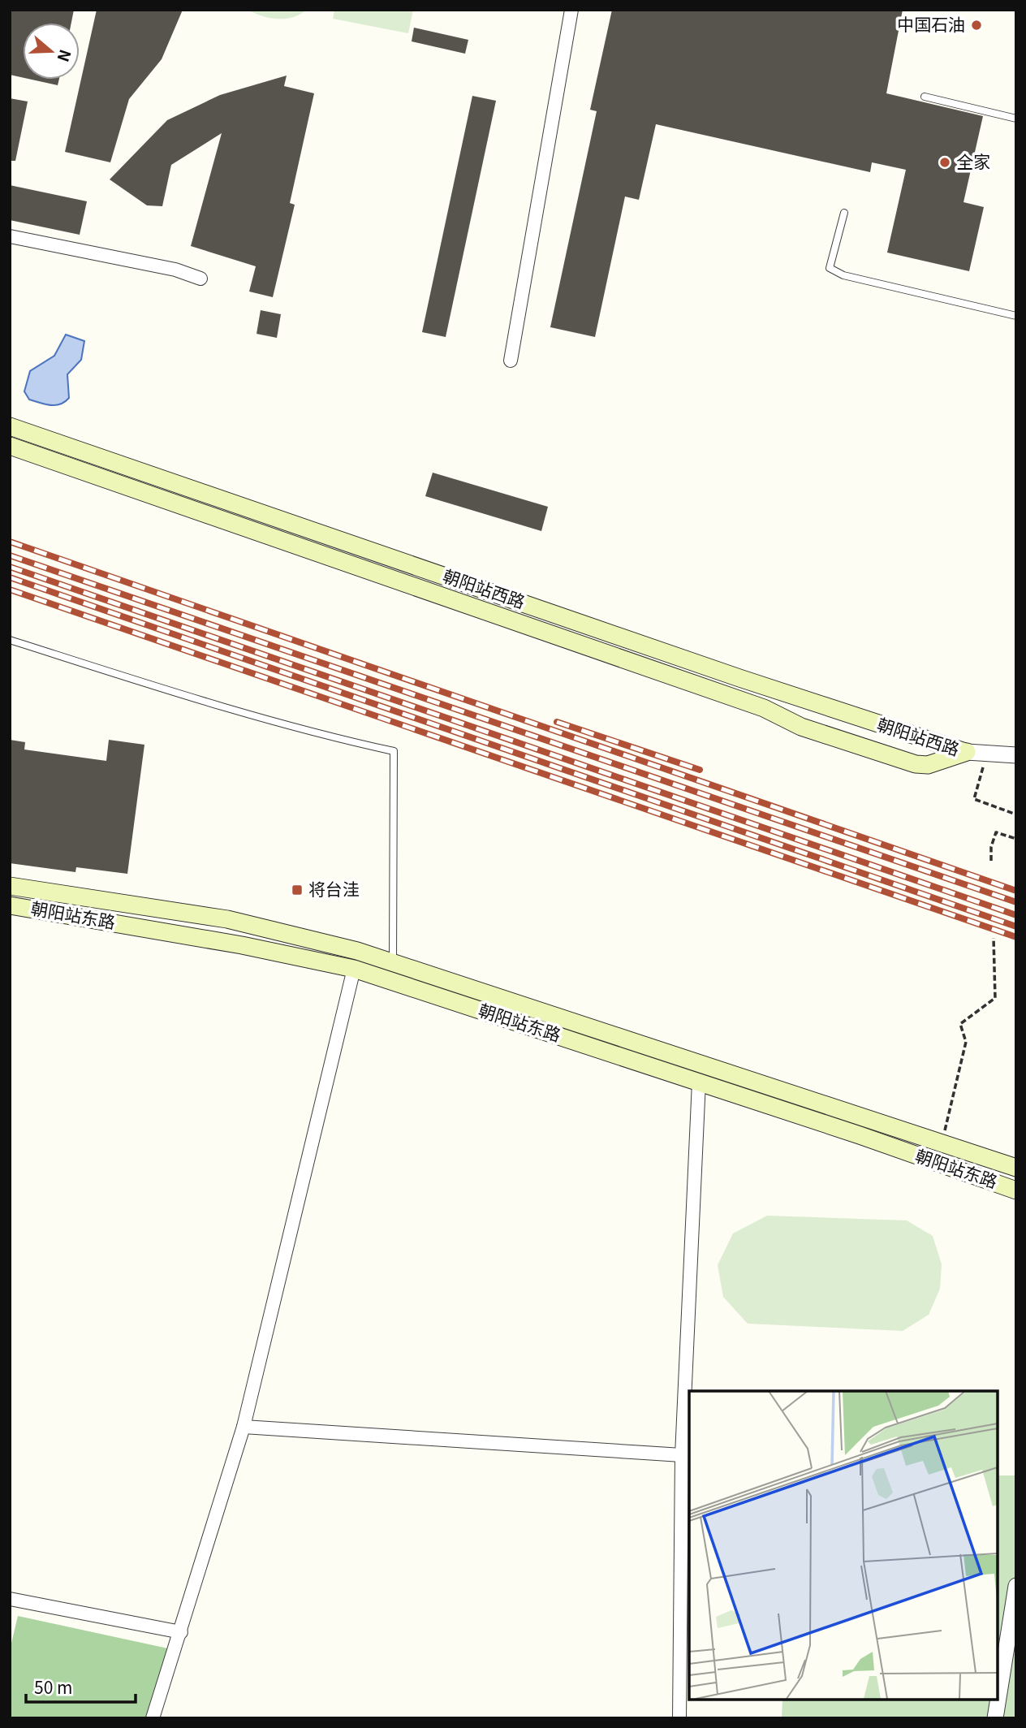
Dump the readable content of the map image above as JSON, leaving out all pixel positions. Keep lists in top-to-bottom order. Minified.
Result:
{"streets":{"main road":["朝阳站西路","朝阳站东路"]},"places":{"other":["中国石油","全家"],"transit":["将台洼"]},"scale_bar":"50 m","north":"right"}
